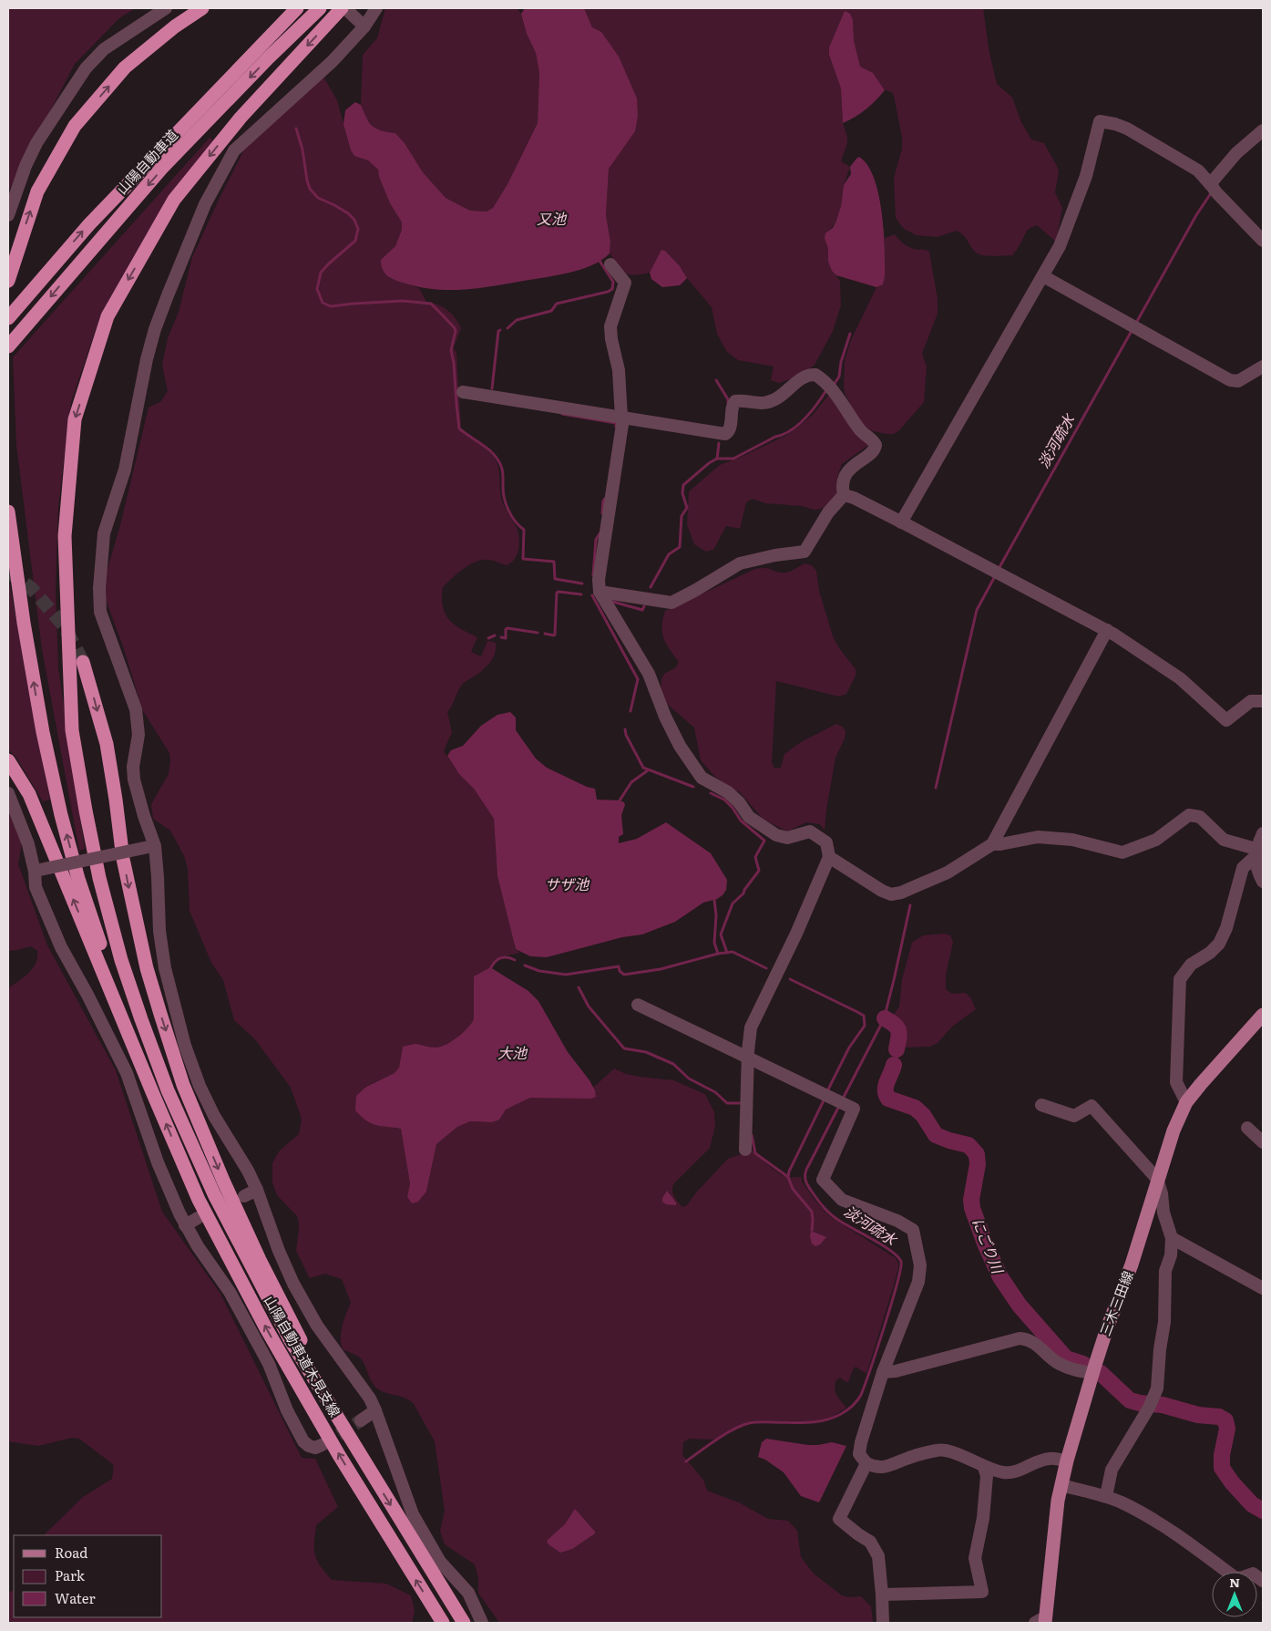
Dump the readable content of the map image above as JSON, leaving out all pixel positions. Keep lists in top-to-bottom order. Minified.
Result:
{"streets":{"highway":["山陽自動車道","山陽自動車道木見支線"],"main road":["三木三田線"]},"water":["又池","淡河疏水","サザ池","大池","にごり川"],"legend":["Road","Park","Water"],"north":"top"}
